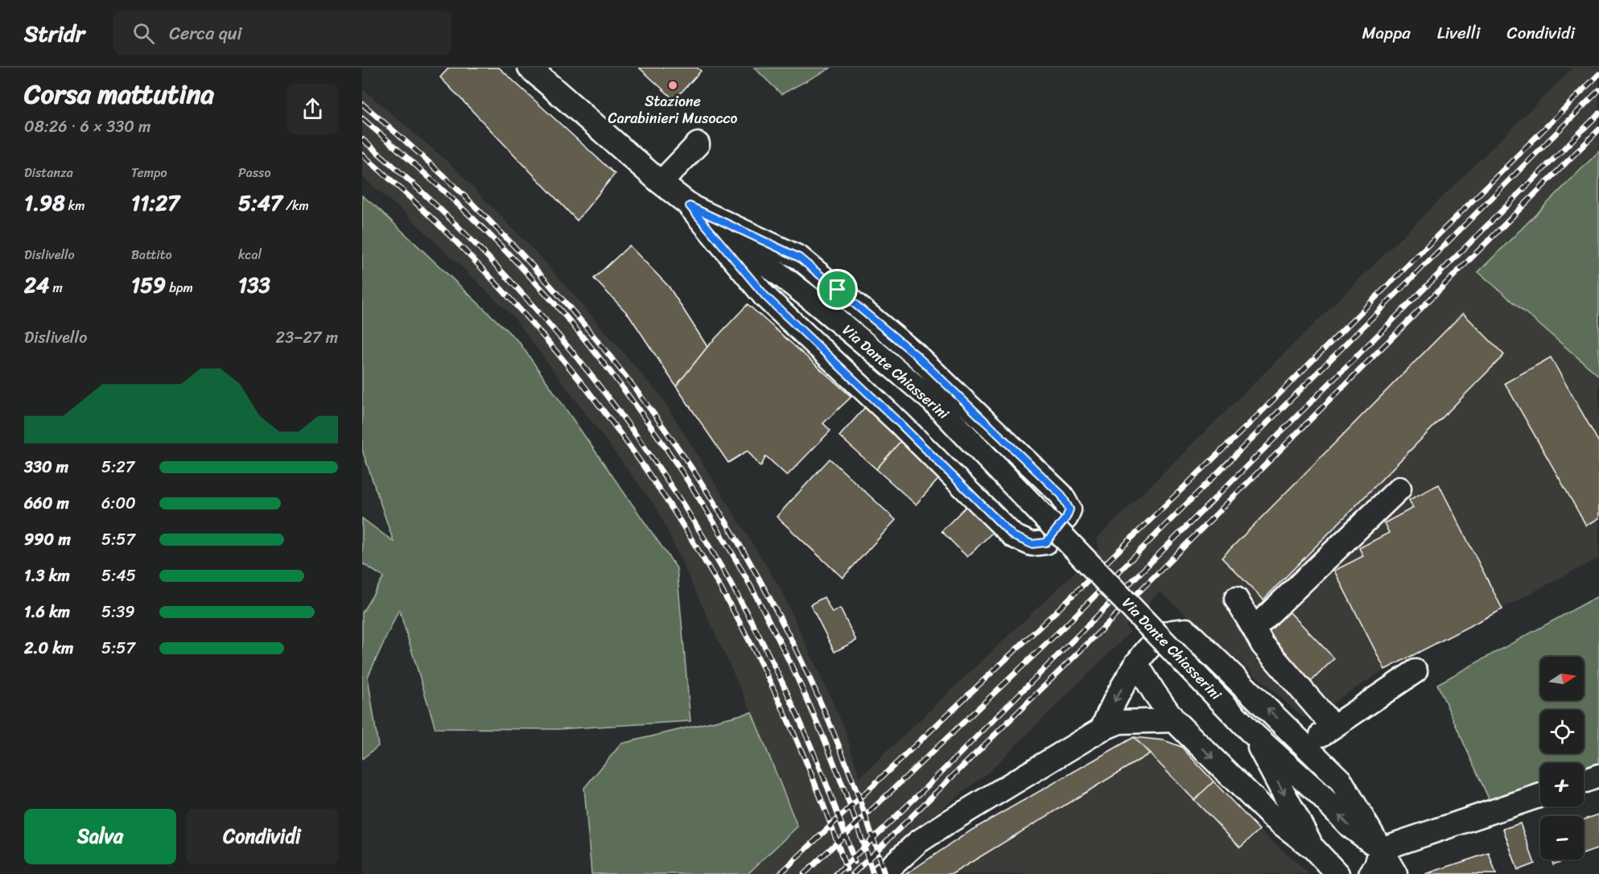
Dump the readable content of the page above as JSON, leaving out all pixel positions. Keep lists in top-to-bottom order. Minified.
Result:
{"streets":{"street":["Via Dante Chiasserini"]},"places":["Stazione Carabinieri Musocco"],"north":"right","page":{"header":"Stridr","search":"Cerca qui","nav":["Mappa","Livelli","Condividi"],"heading":["Corsa mattutina","08:26 · 6 × 330 m"],"stats":[["Distanza","1.98 km"],["Tempo","11:27"],["Passo","5:47 /km"],["Dislivello","24 m"],["Battito","159 bpm"],["kcal","133"]],"chart":["Dislivello","23–27 m"],"list":[{"name":"330 m","note":"5:27"},{"name":"660 m","note":"6:00"},{"name":"990 m","note":"5:57"},{"name":"1.3 km","note":"5:45"},{"name":"1.6 km","note":"5:39"},{"name":"2.0 km","note":"5:57"}],"map_buttons":["+","−"],"buttons":["Salva","Condividi"]}}
